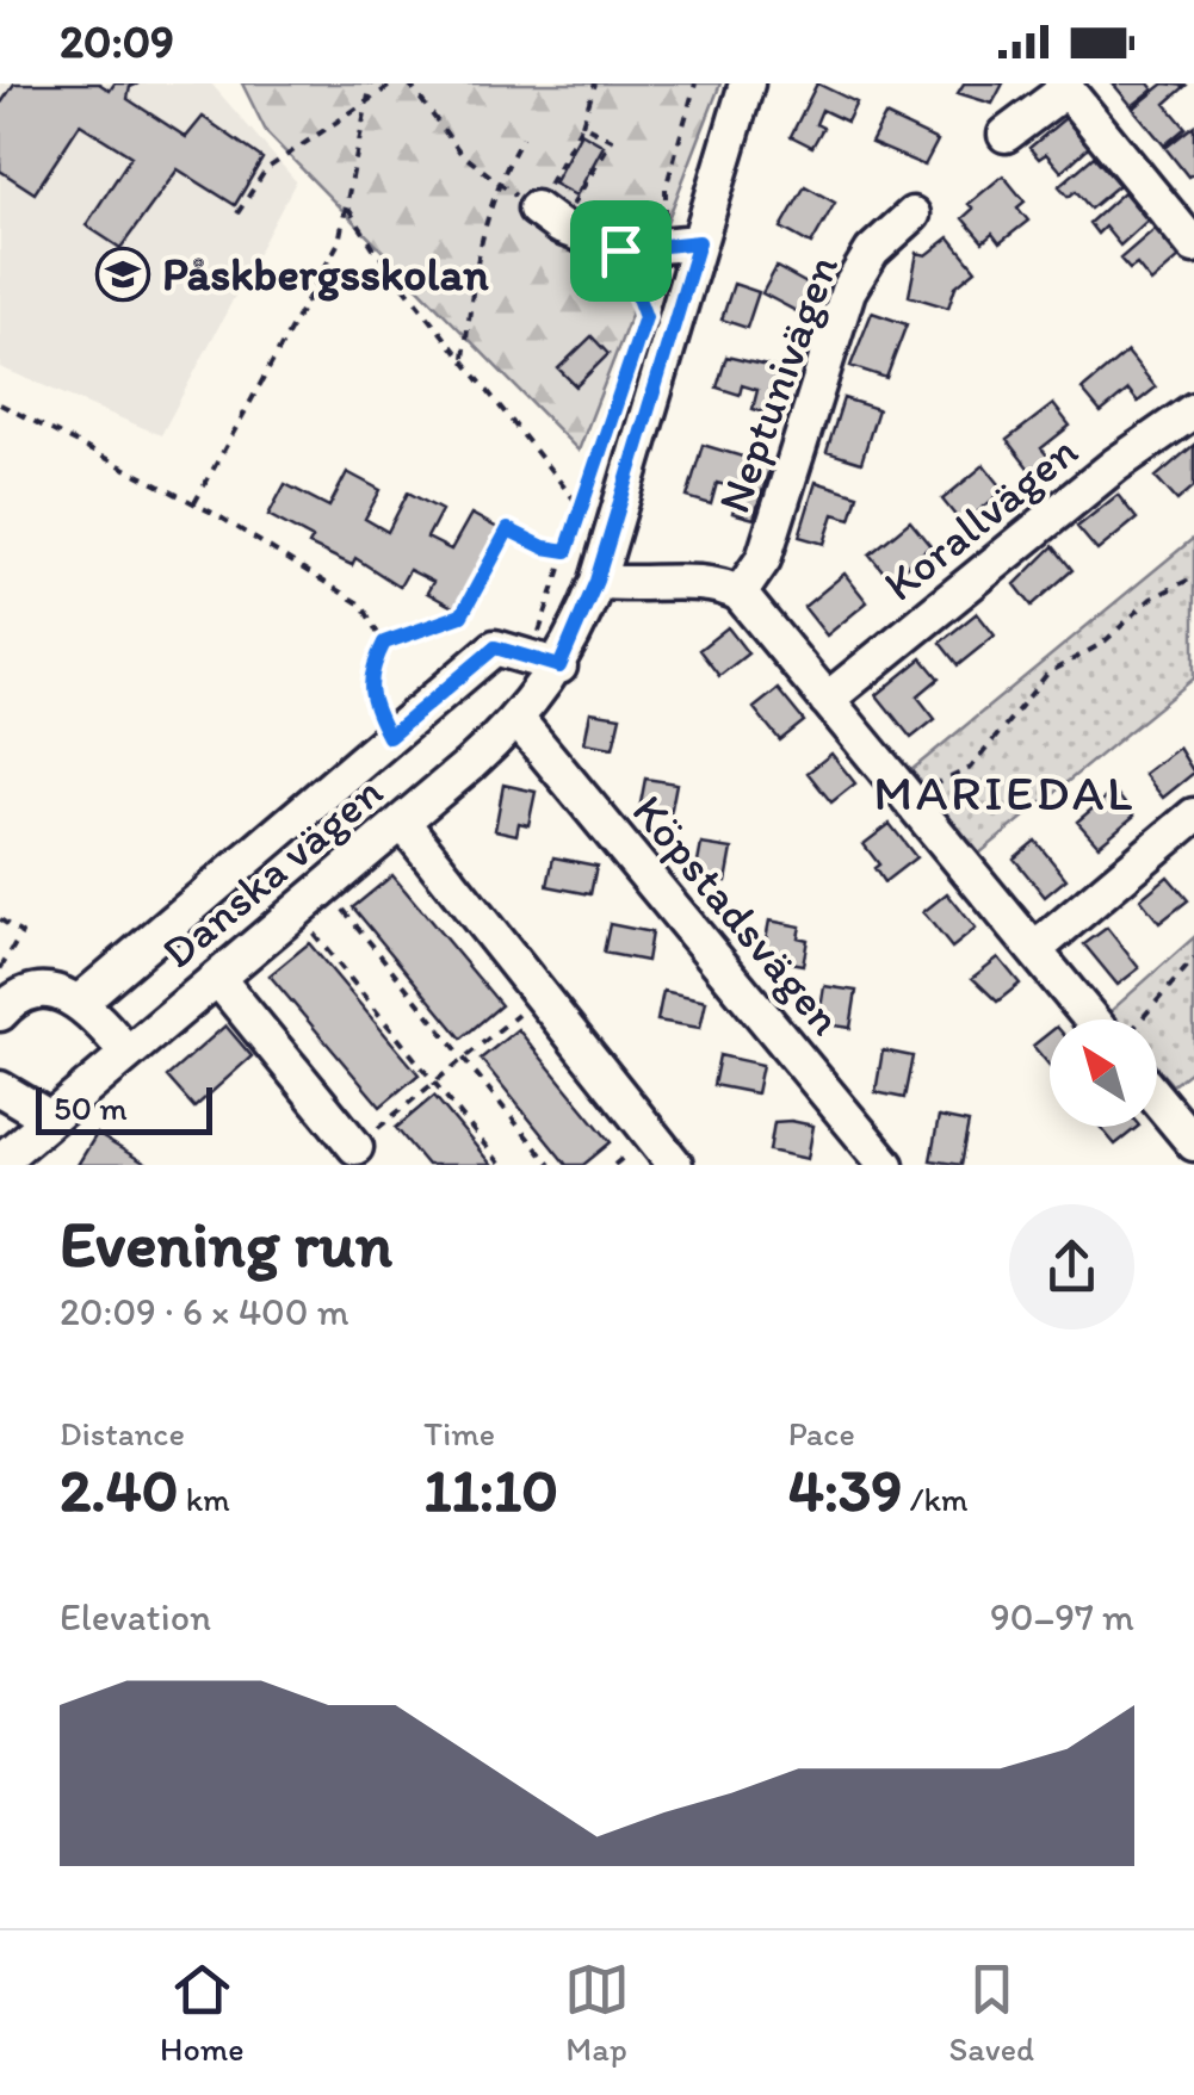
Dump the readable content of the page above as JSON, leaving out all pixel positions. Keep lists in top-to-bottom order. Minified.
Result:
{"streets":{"street":["Neptunivägen","Korallvägen","Danska vägen","Köpstadsvägen"]},"crossings":[["Danska vägen","Köpstadsvägen"]],"districts":["MARIEDAL"],"places":{"school or university":["Påskbergsskolan"]},"scale_bar":"50 m","north":"top left","page":{"status":"20:09","scale":"50 m","heading":["Evening run","20:09 · 6 × 400 m"],"stats":[["Distance","2.40 km"],["Time","11:10"],["Pace","4:39 /km"]],"chart":["Elevation","90–97 m"],"tabs":["Home","Map","Saved"]}}
